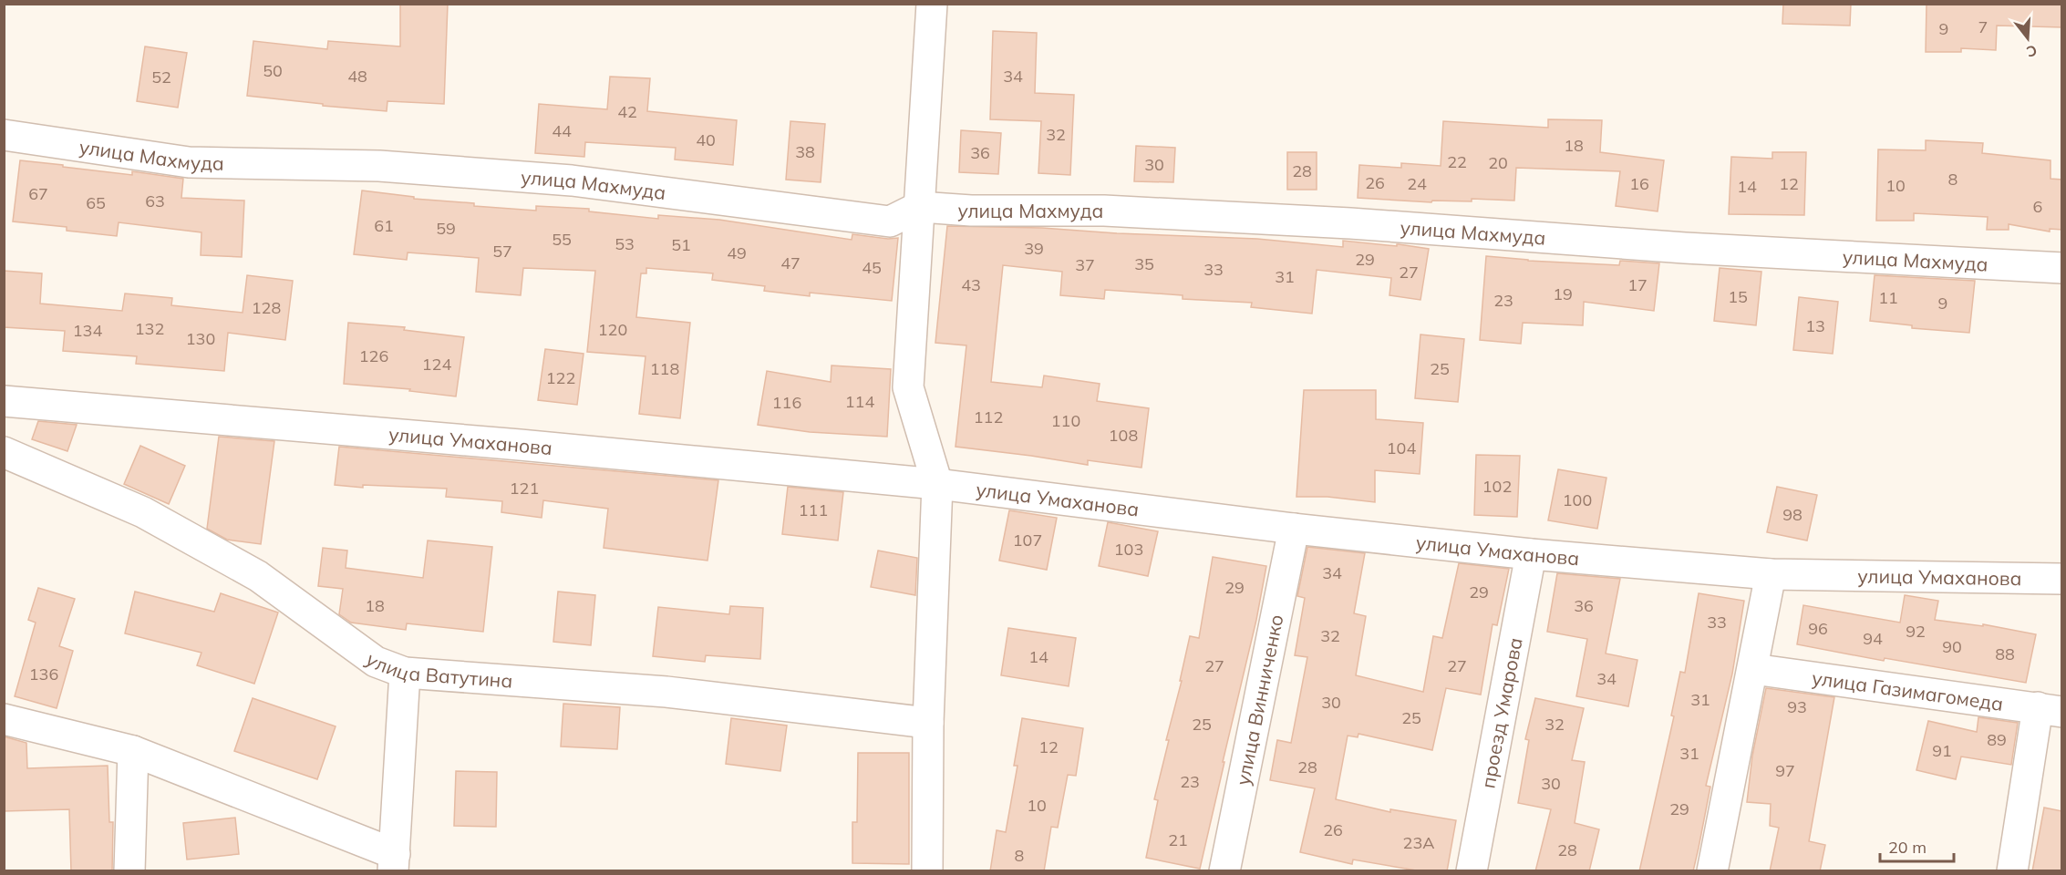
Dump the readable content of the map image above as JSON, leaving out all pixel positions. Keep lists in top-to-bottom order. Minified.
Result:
{"streets":{"street":["улица Махмуда","улица Умаханова","улица Ватутина","улица Газимагомеда","улица Винниченко","проезд Умарова"]},"crossings":[["улица Умаханова","улица Винниченко"],["улица Умаханова","проезд Умарова"]],"house_numbers":["7","9","50","48","34","52","42","44","32","40","18","38","36","22","20","30","28","8","26","24","16","12","10","14","67","63","65","6","61","59","55","53","51","39","57","49","29","47","35","37","45","33","27","31","43","17","19","15","11","23","9","128","13","132","120","134","130","126","124","118","25","122","114","116","112","110","108","104","102","121","100","111","98","107","103","34","29","29","18","36","33","96","92","32","94","90","88","14","27","27","136","34","31","30","93","25","25","32","89","12","91","31","28","97","23","30","10","29","26","21","23А","28","8"],"scale_bar":"20 m","north":"bottom"}
